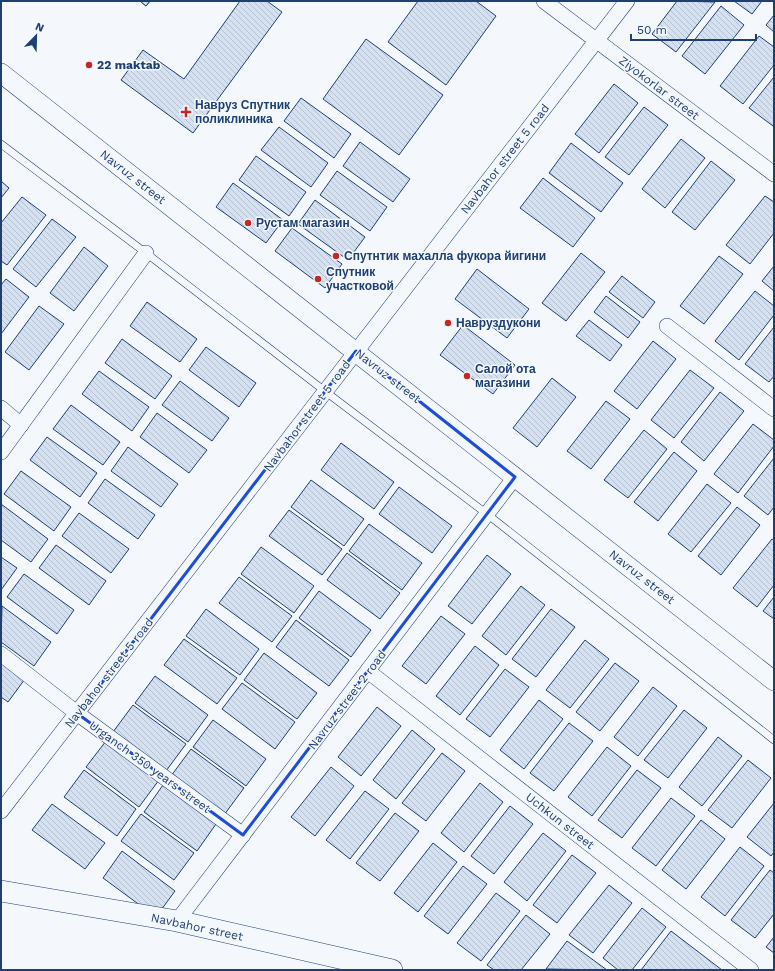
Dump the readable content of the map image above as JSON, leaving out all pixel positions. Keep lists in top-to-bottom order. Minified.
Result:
{"streets":{"main road":["Navbahor street"],"street":["Ziyokorlar street","Navbahor street 5 road","Navruz street","Navruz street 2 road","Urganch 350 years street","Uchkun street"]},"crossings":[["Ziyokorlar street","Navbahor street 5 road"],["Navbahor street 5 road","Navruz street"],["Navbahor street 5 road","Urganch 350 years street"],["Navruz street","Navruz street 2 road"],["Navruz street 2 road","Urganch 350 years street"],["Navruz street 2 road","Uchkun street"],["Navruz street 2 road","Navbahor street"]],"places":{"other":["22 maktab","Рустам магазин","Спутнтик махалла фукора йигини","Спутник участковой","Навруздукони","Салой ота магазини"],"health":["Навруз Спутник поликлиника"]},"scale_bar":"50 m","north":"top right"}
